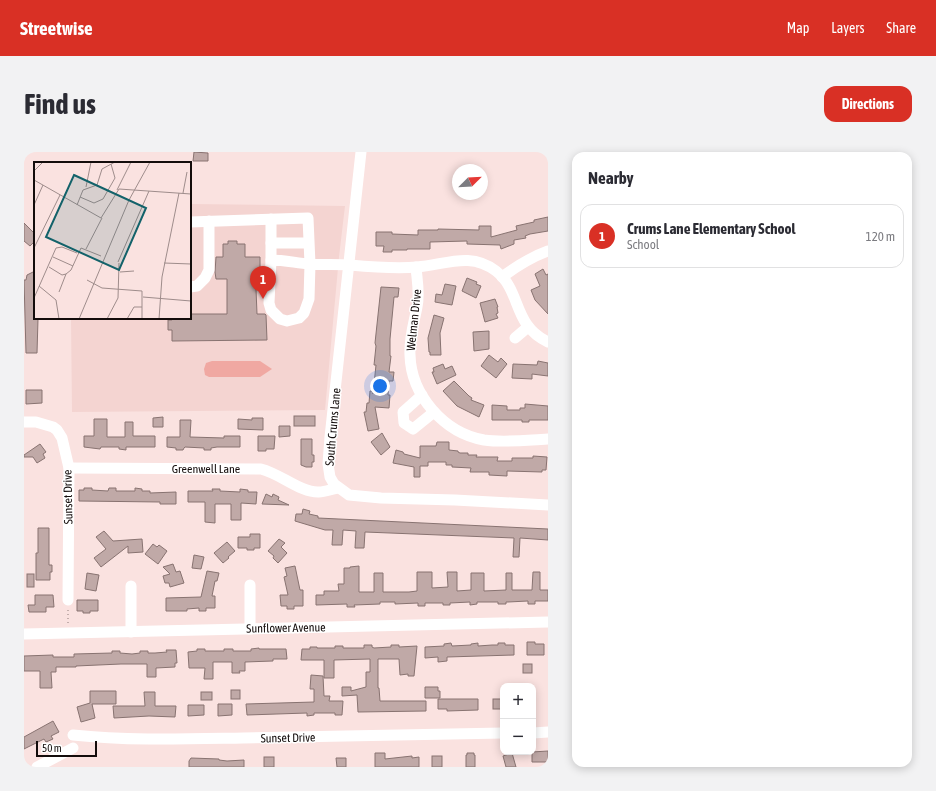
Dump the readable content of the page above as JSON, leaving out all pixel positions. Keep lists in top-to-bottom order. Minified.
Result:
{"streets":{"street":["Welman Drive","South Crums Lane","Greenwell Lane","Sunset Drive","Sunflower Avenue"]},"crossings":[["South Crums Lane","Greenwell Lane"],["Greenwell Lane","Sunset Drive"]],"scale_bar":"50 m","north":"top right","page":{"header":"Streetwise","nav":["Map","Layers","Share"],"buttons":"Directions","title":"Find us","heading":"Nearby","list":[{"mark":"1","name":"Crums Lane Elementary School","note":"School","value":"120 m"}],"pins":"1","map_buttons":["+","−"],"scale":"50 m"}}
